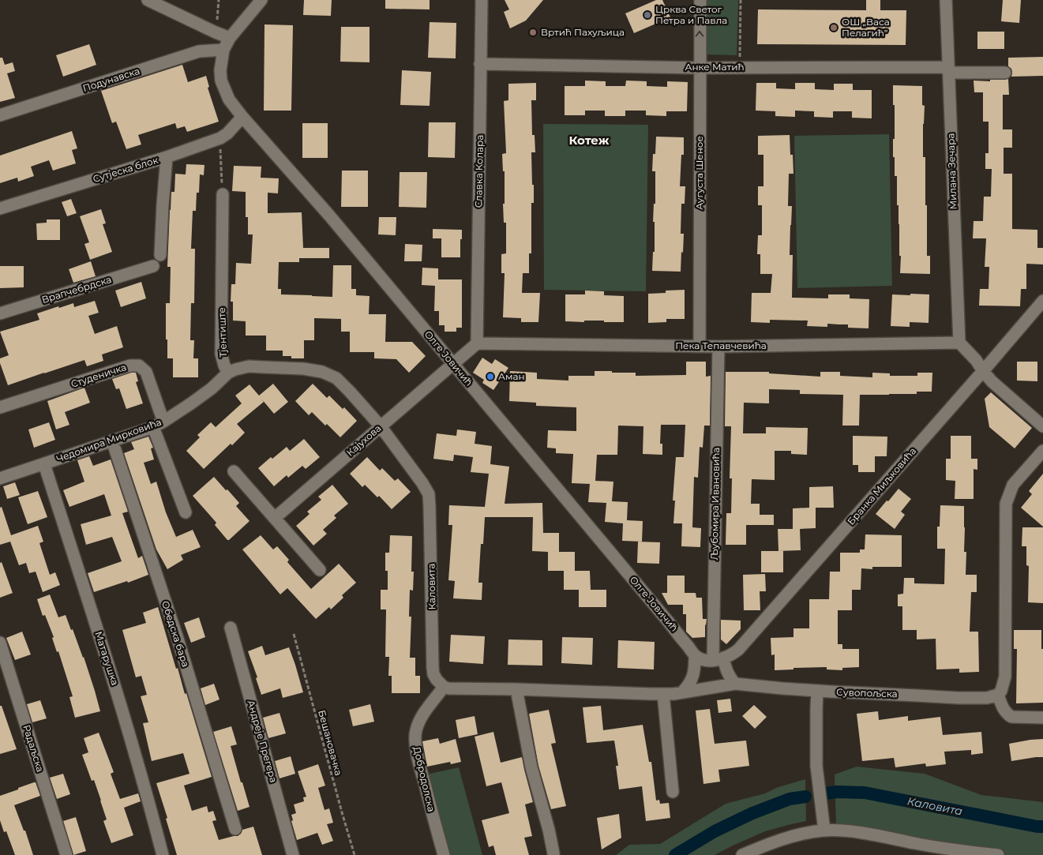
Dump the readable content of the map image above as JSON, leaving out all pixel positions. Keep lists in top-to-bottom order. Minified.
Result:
{"streets":{"street":["Анке Матић","Подунавска","Сутјеска блок","Славка Колара","Милана Зечара","Аугуста Шеное","Врапчебрдска","Тјентиште","Пека Тепавчевића","Олге Јовичић","Студеничка","Чедомира Мирковића","Кајухова","Бранка Миљковића","Љубомира Ивановића","Каловита","Обедска бара","Матарушка","Сувопољска","Андреје Прегера","Радаљска","Добродолска"],"path":["Бешановачка"]},"crossings":[["Анке Матић","Славка Колара"],["Анке Матић","Милана Зечара"],["Анке Матић","Аугуста Шеное"],["Подунавска","Олге Јовичић"],["Сутјеска блок","Олге Јовичић"],["Славка Колара","Пека Тепавчевића"],["Милана Зечара","Пека Тепавчевића"],["Аугуста Шеное","Пека Тепавчевића"],["Тјентиште","Чедомира Мирковића"],["Тјентиште","Кајухова"],["Тјентиште","Каловита"],["Пека Тепавчевића","Љубомира Ивановића"],["Олге Јовичић","Кајухова"],["Студеничка","Чедомира Мирковића"],["Чедомира Мирковића","Обедска бара"],["Чедомира Мирковића","Матарушка"],["Кајухова","Каловита"],["Бранка Миљковића","Љубомира Ивановића"],["Љубомира Ивановића","Сувопољска"],["Каловита","Добродолска"]],"districts":["Котеж"],"water":["Каловита"],"places":["Црква Светог Петра и Павла","ОШ „Васа Пелагић”","Вртић Пахуљица","Аман"]}
